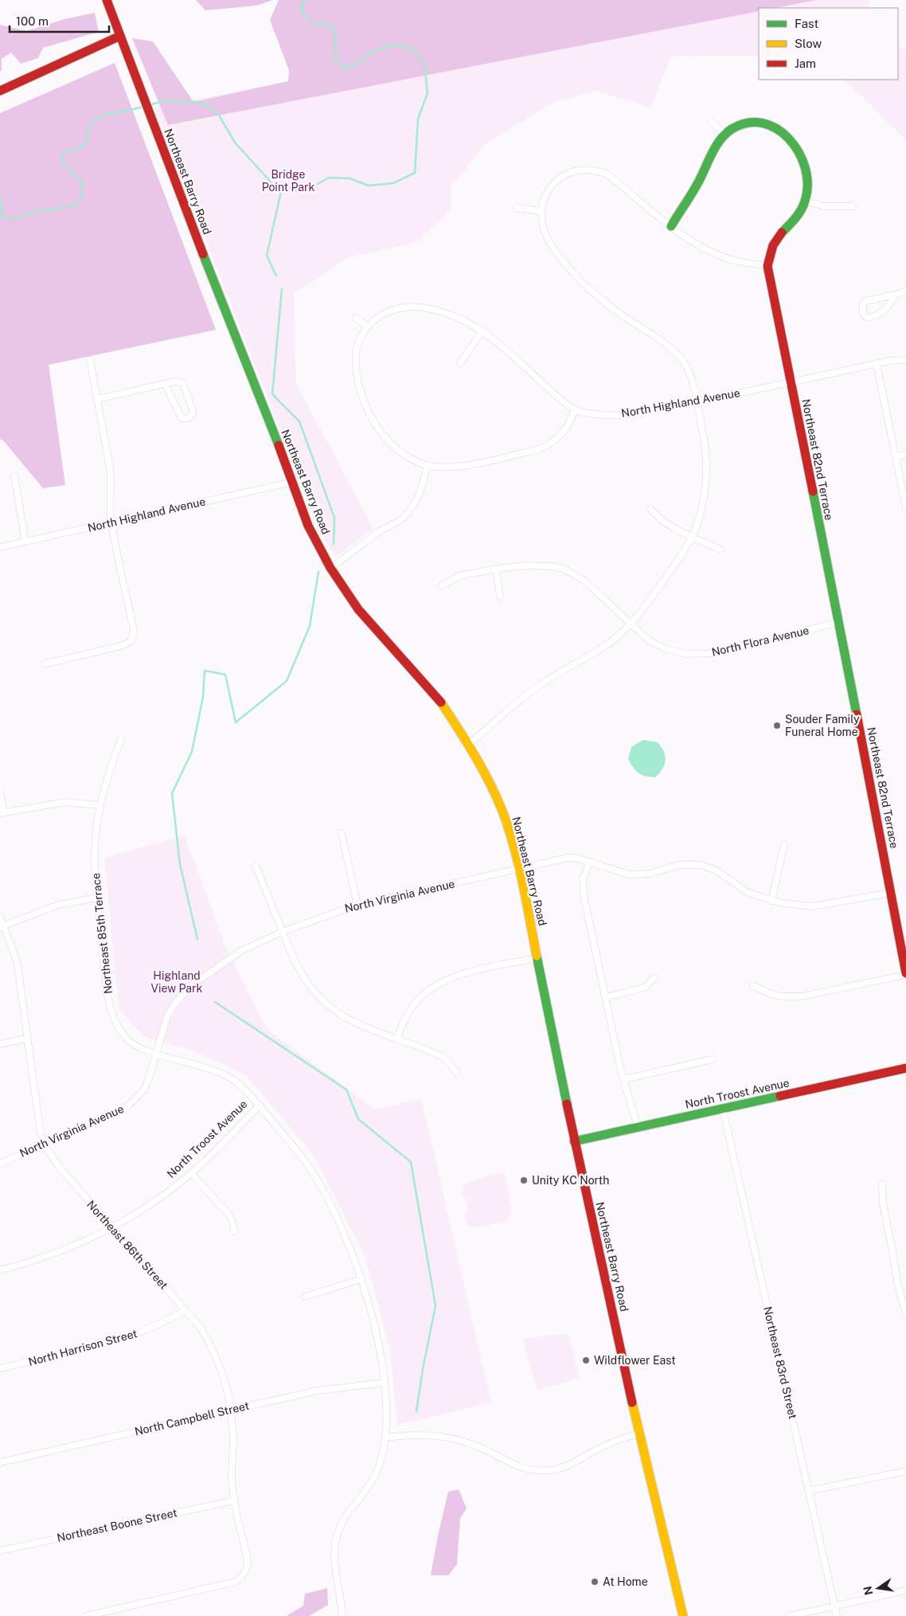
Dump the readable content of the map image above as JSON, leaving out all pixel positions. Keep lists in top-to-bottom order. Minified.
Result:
{"streets":{"main road":["Northeast Barry Road","Northeast 82nd Terrace","North Troost Avenue"],"street":["North Highland Avenue","North Flora Avenue","North Virginia Avenue","Northeast 85th Terrace","Northeast 86th Street","North Harrison Street","Northeast 83rd Street","North Campbell Street","Northeast Boone Street"]},"crossings":[["Northeast Barry Road","North Highland Avenue"],["Northeast Barry Road","North Virginia Avenue"],["Northeast Barry Road","North Troost Avenue"],["North Highland Avenue","Northeast 82nd Terrace"],["Northeast 82nd Terrace","North Flora Avenue"],["Northeast 82nd Terrace","North Virginia Avenue"],["North Virginia Avenue","Northeast 85th Terrace"],["North Virginia Avenue","Northeast 86th Street"],["Northeast 85th Terrace","North Troost Avenue"],["Northeast 85th Terrace","North Campbell Street"],["North Troost Avenue","Northeast 86th Street"],["North Troost Avenue","Northeast 83rd Street"],["Northeast 86th Street","North Harrison Street"],["Northeast 86th Street","North Campbell Street"],["Northeast 86th Street","Northeast Boone Street"]],"parks":["Bridge Point Park","Highland View Park"],"places":["Souder Family Funeral Home","Unity KC North","Wildflower East","At Home"],"legend":["Fast","Slow","Jam"],"scale_bar":"100 m","north":"left"}
